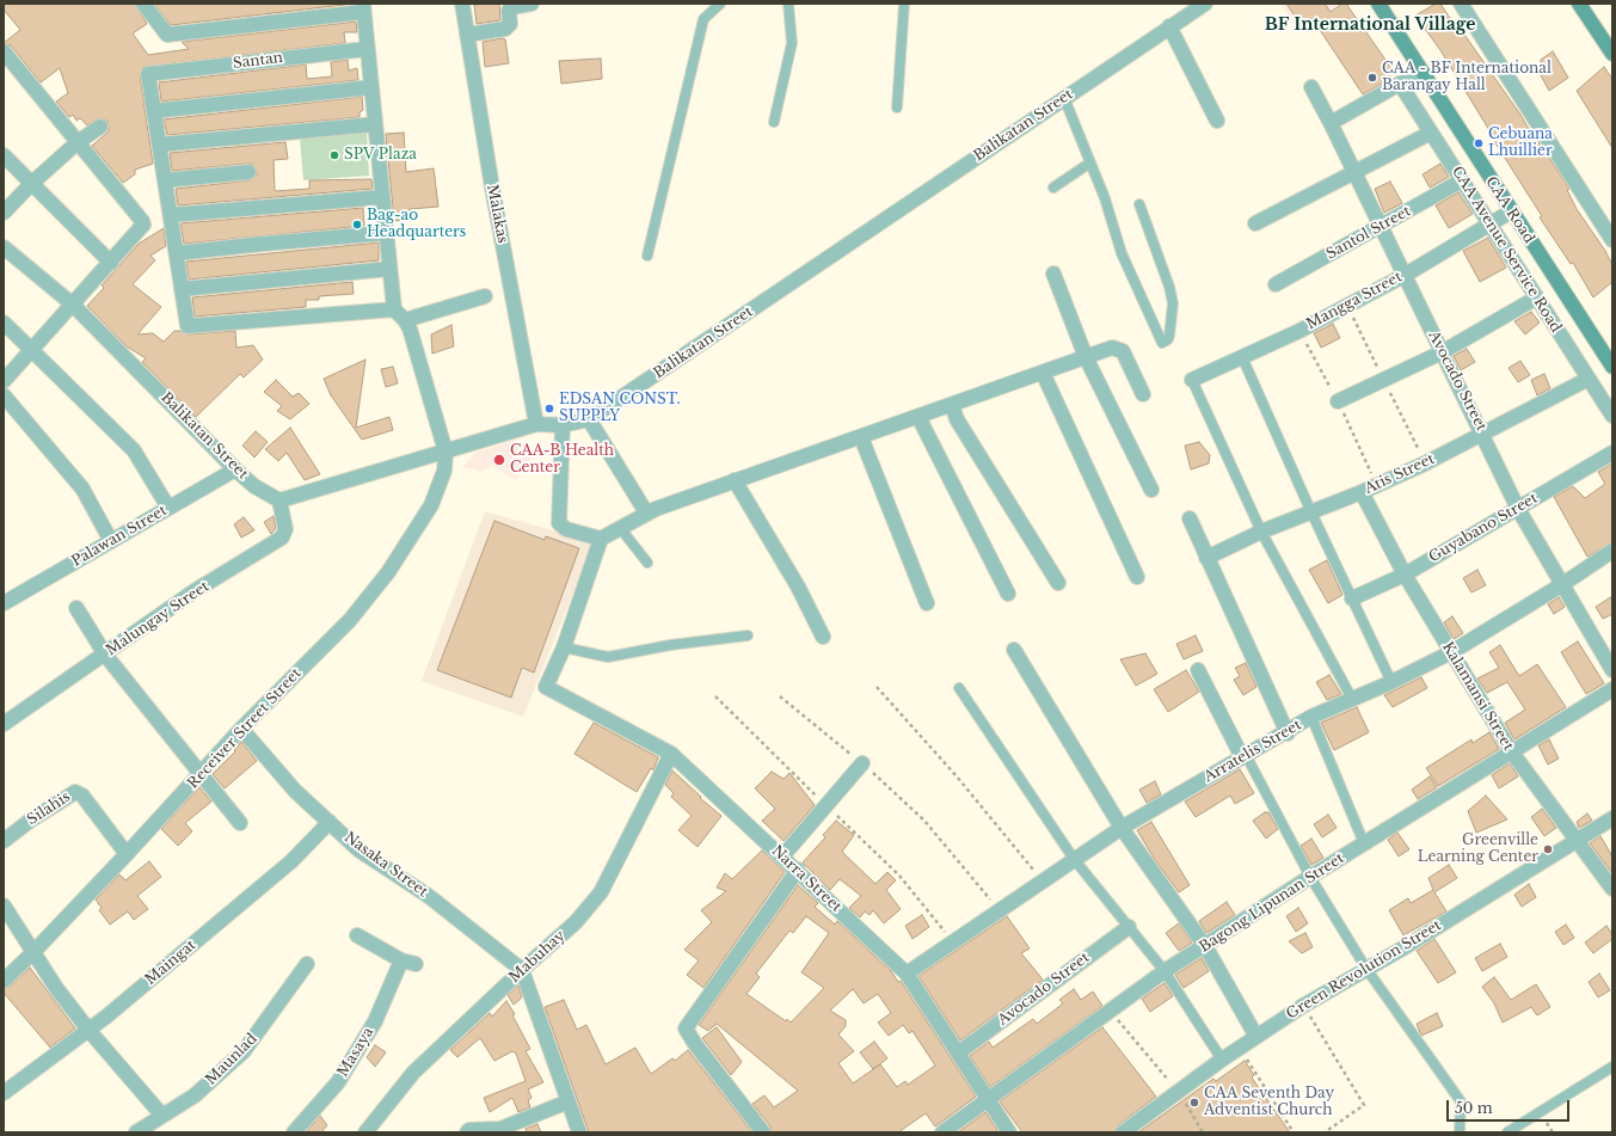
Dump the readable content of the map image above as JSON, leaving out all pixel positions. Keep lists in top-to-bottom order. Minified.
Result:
{"streets":{"main road":["CAA Road"],"street":["Santan","Balikatan Street","Malakas","Santol Street","CAA Avenue Service Road","Mangga Street","Avocado Street","Atis Street","Guyabano Street","Palawan Street","Malungay Street","Kalamansi Street","Receiver Street Street","Arratelis Street","Silahis","Nasaka Street","Narra Street","Bagong Lipunan Street","Mabuhay","Maingat","Green Revolution Street","Masaya","Maunlad"]},"crossings":[["Balikatan Street","Malakas"],["Balikatan Street","Palawan Street"],["Balikatan Street","Malungay Street"],["Balikatan Street","Receiver Street Street"],["CAA Road","Mangga Street"],["Santol Street","CAA Avenue Service Road"],["Santol Street","Avocado Street"],["CAA Avenue Service Road","Mangga Street"],["CAA Avenue Service Road","Atis Street"],["Mangga Street","Avocado Street"],["Avocado Street","Atis Street"],["Avocado Street","Guyabano Street"],["Avocado Street","Arratelis Street"],["Avocado Street","Narra Street"],["Atis Street","Kalamansi Street"],["Guyabano Street","Kalamansi Street"],["Kalamansi Street","Arratelis Street"],["Kalamansi Street","Bagong Lipunan Street"],["Kalamansi Street","Green Revolution Street"],["Receiver Street Street","Silahis"],["Receiver Street Street","Nasaka Street"],["Arratelis Street","Narra Street"],["Nasaka Street","Mabuhay"],["Nasaka Street","Maingat"],["Narra Street","Bagong Lipunan Street"],["Narra Street","Mabuhay"]],"districts":["BF International Village"],"places":["CAA - BF International Barangay Hall","Cebuana Lhuillier","SPV Plaza","Bag-ao Headquarters","EDSAN CONST. SUPPLY","CAA-B Health Center","Greenville Learning Center","CAA Seventh Day Adventist Church"],"scale_bar":"50 m"}
